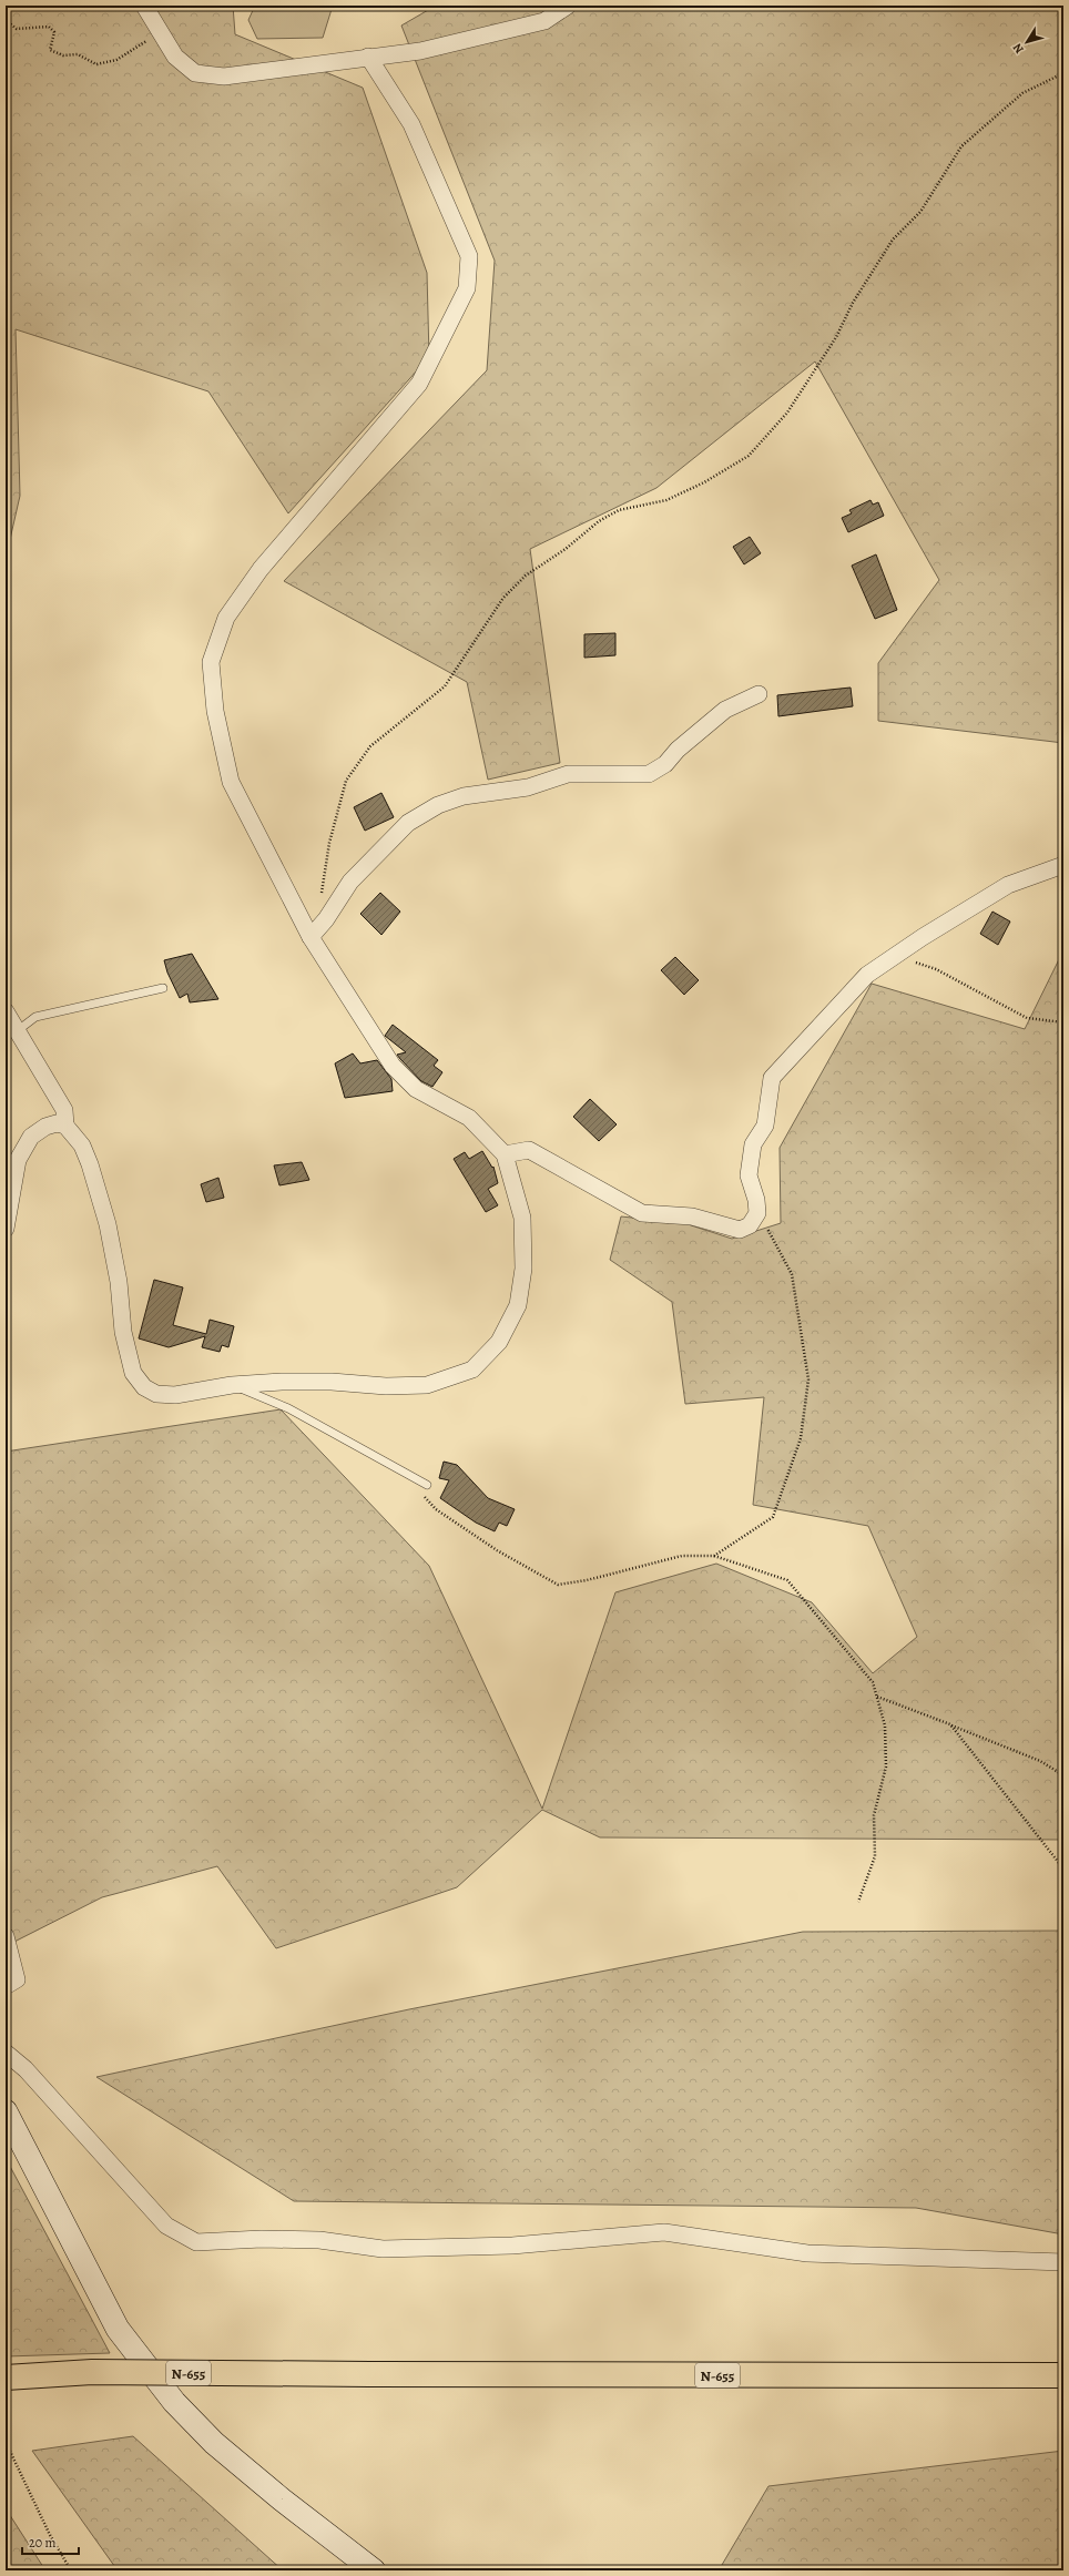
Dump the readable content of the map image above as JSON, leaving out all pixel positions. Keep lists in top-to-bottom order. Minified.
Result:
{"streets":{"highway":["N-655"]},"scale_bar":"20 m","north":"bottom left"}
